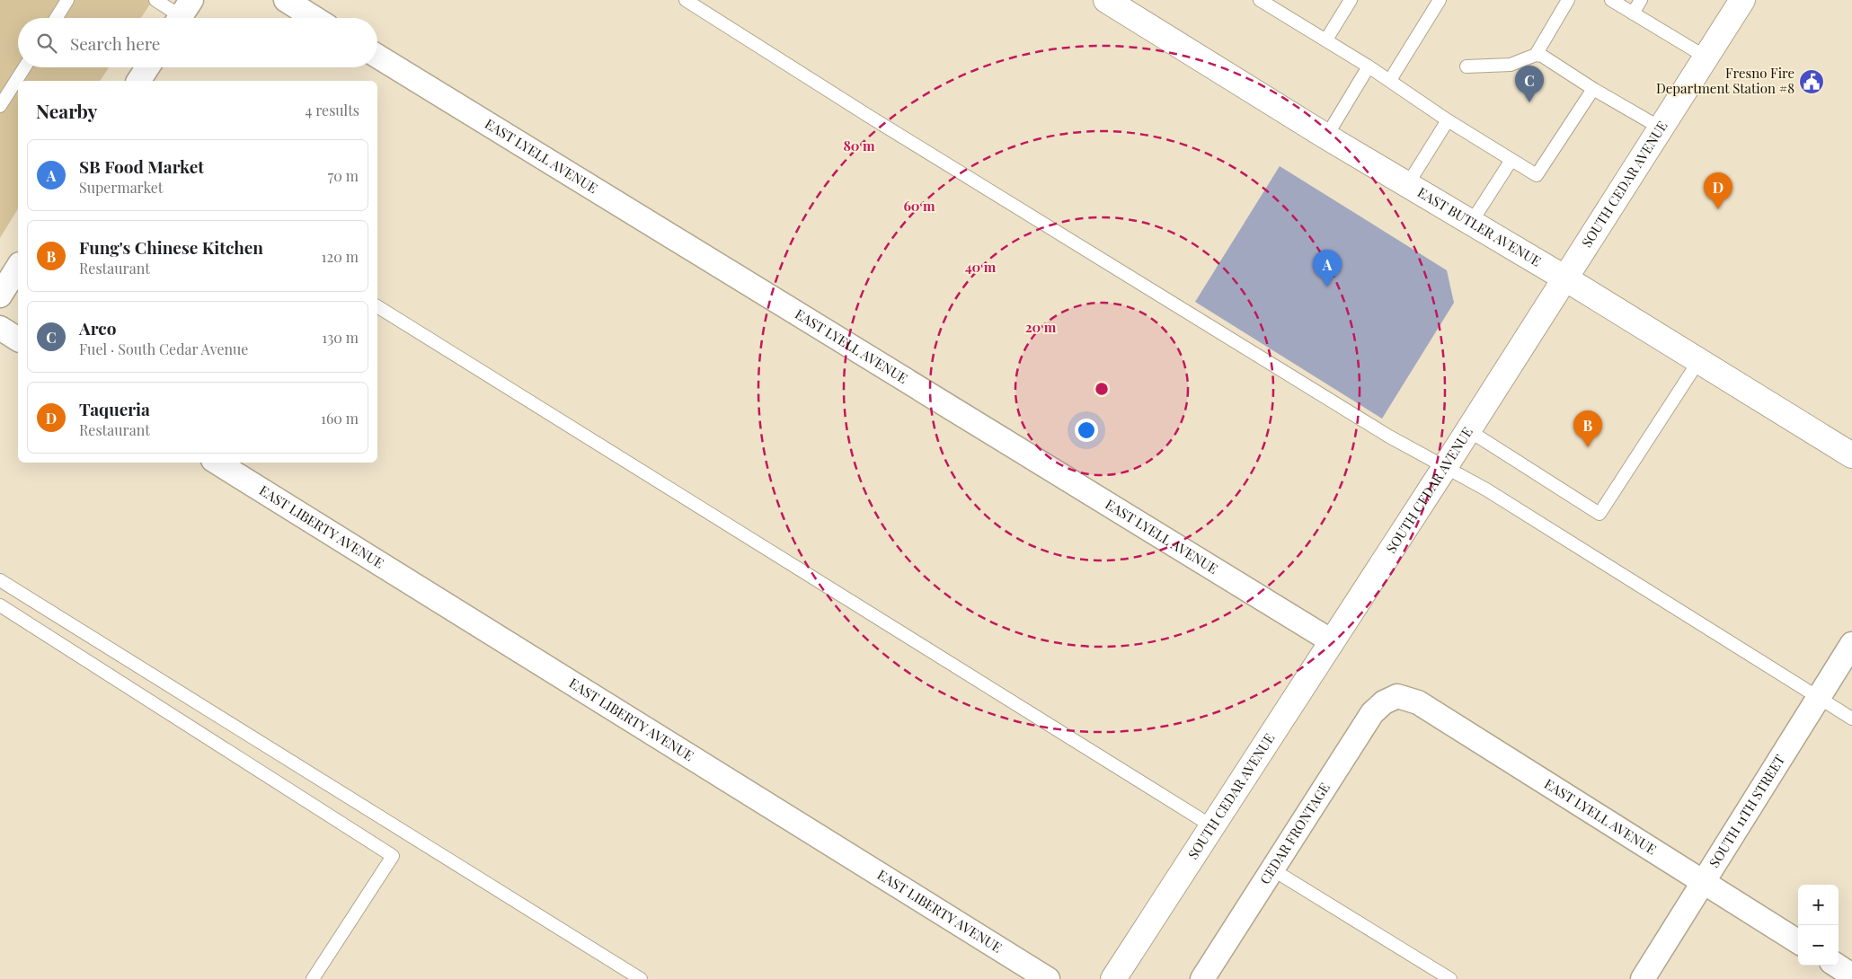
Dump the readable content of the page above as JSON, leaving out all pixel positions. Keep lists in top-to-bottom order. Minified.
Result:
{"streets":{"main road":["SOUTH CEDAR AVENUE","EAST BUTLER AVENUE"],"street":["EAST LYELL AVENUE","EAST LIBERTY AVENUE","SOUTH 11TH STREET","CEDAR FRONTAGE"]},"crossings":[["EAST LYELL AVENUE","SOUTH CEDAR AVENUE"],["EAST LYELL AVENUE","SOUTH 11TH STREET"],["EAST LYELL AVENUE","CEDAR FRONTAGE"],["SOUTH CEDAR AVENUE","EAST BUTLER AVENUE"]],"places":{"public building":["Fresno Fire Department Station #8"]},"page":{"search":"Search here","pins":["C","D","A","B"],"heading":["Nearby","4 results"],"list":[{"mark":"A","name":"SB Food Market","note":"Supermarket","value":"70 m"},{"mark":"B","name":"Fung's Chinese Kitchen","note":"Restaurant","value":"120 m"},{"mark":"C","name":"Arco","note":"Fuel · South Cedar Avenue","value":"130 m"},{"mark":"D","name":"Taqueria","note":"Restaurant","value":"160 m"}],"map_buttons":["+","−"]},"rings":["80 m","60 m","40 m","20 m"]}
